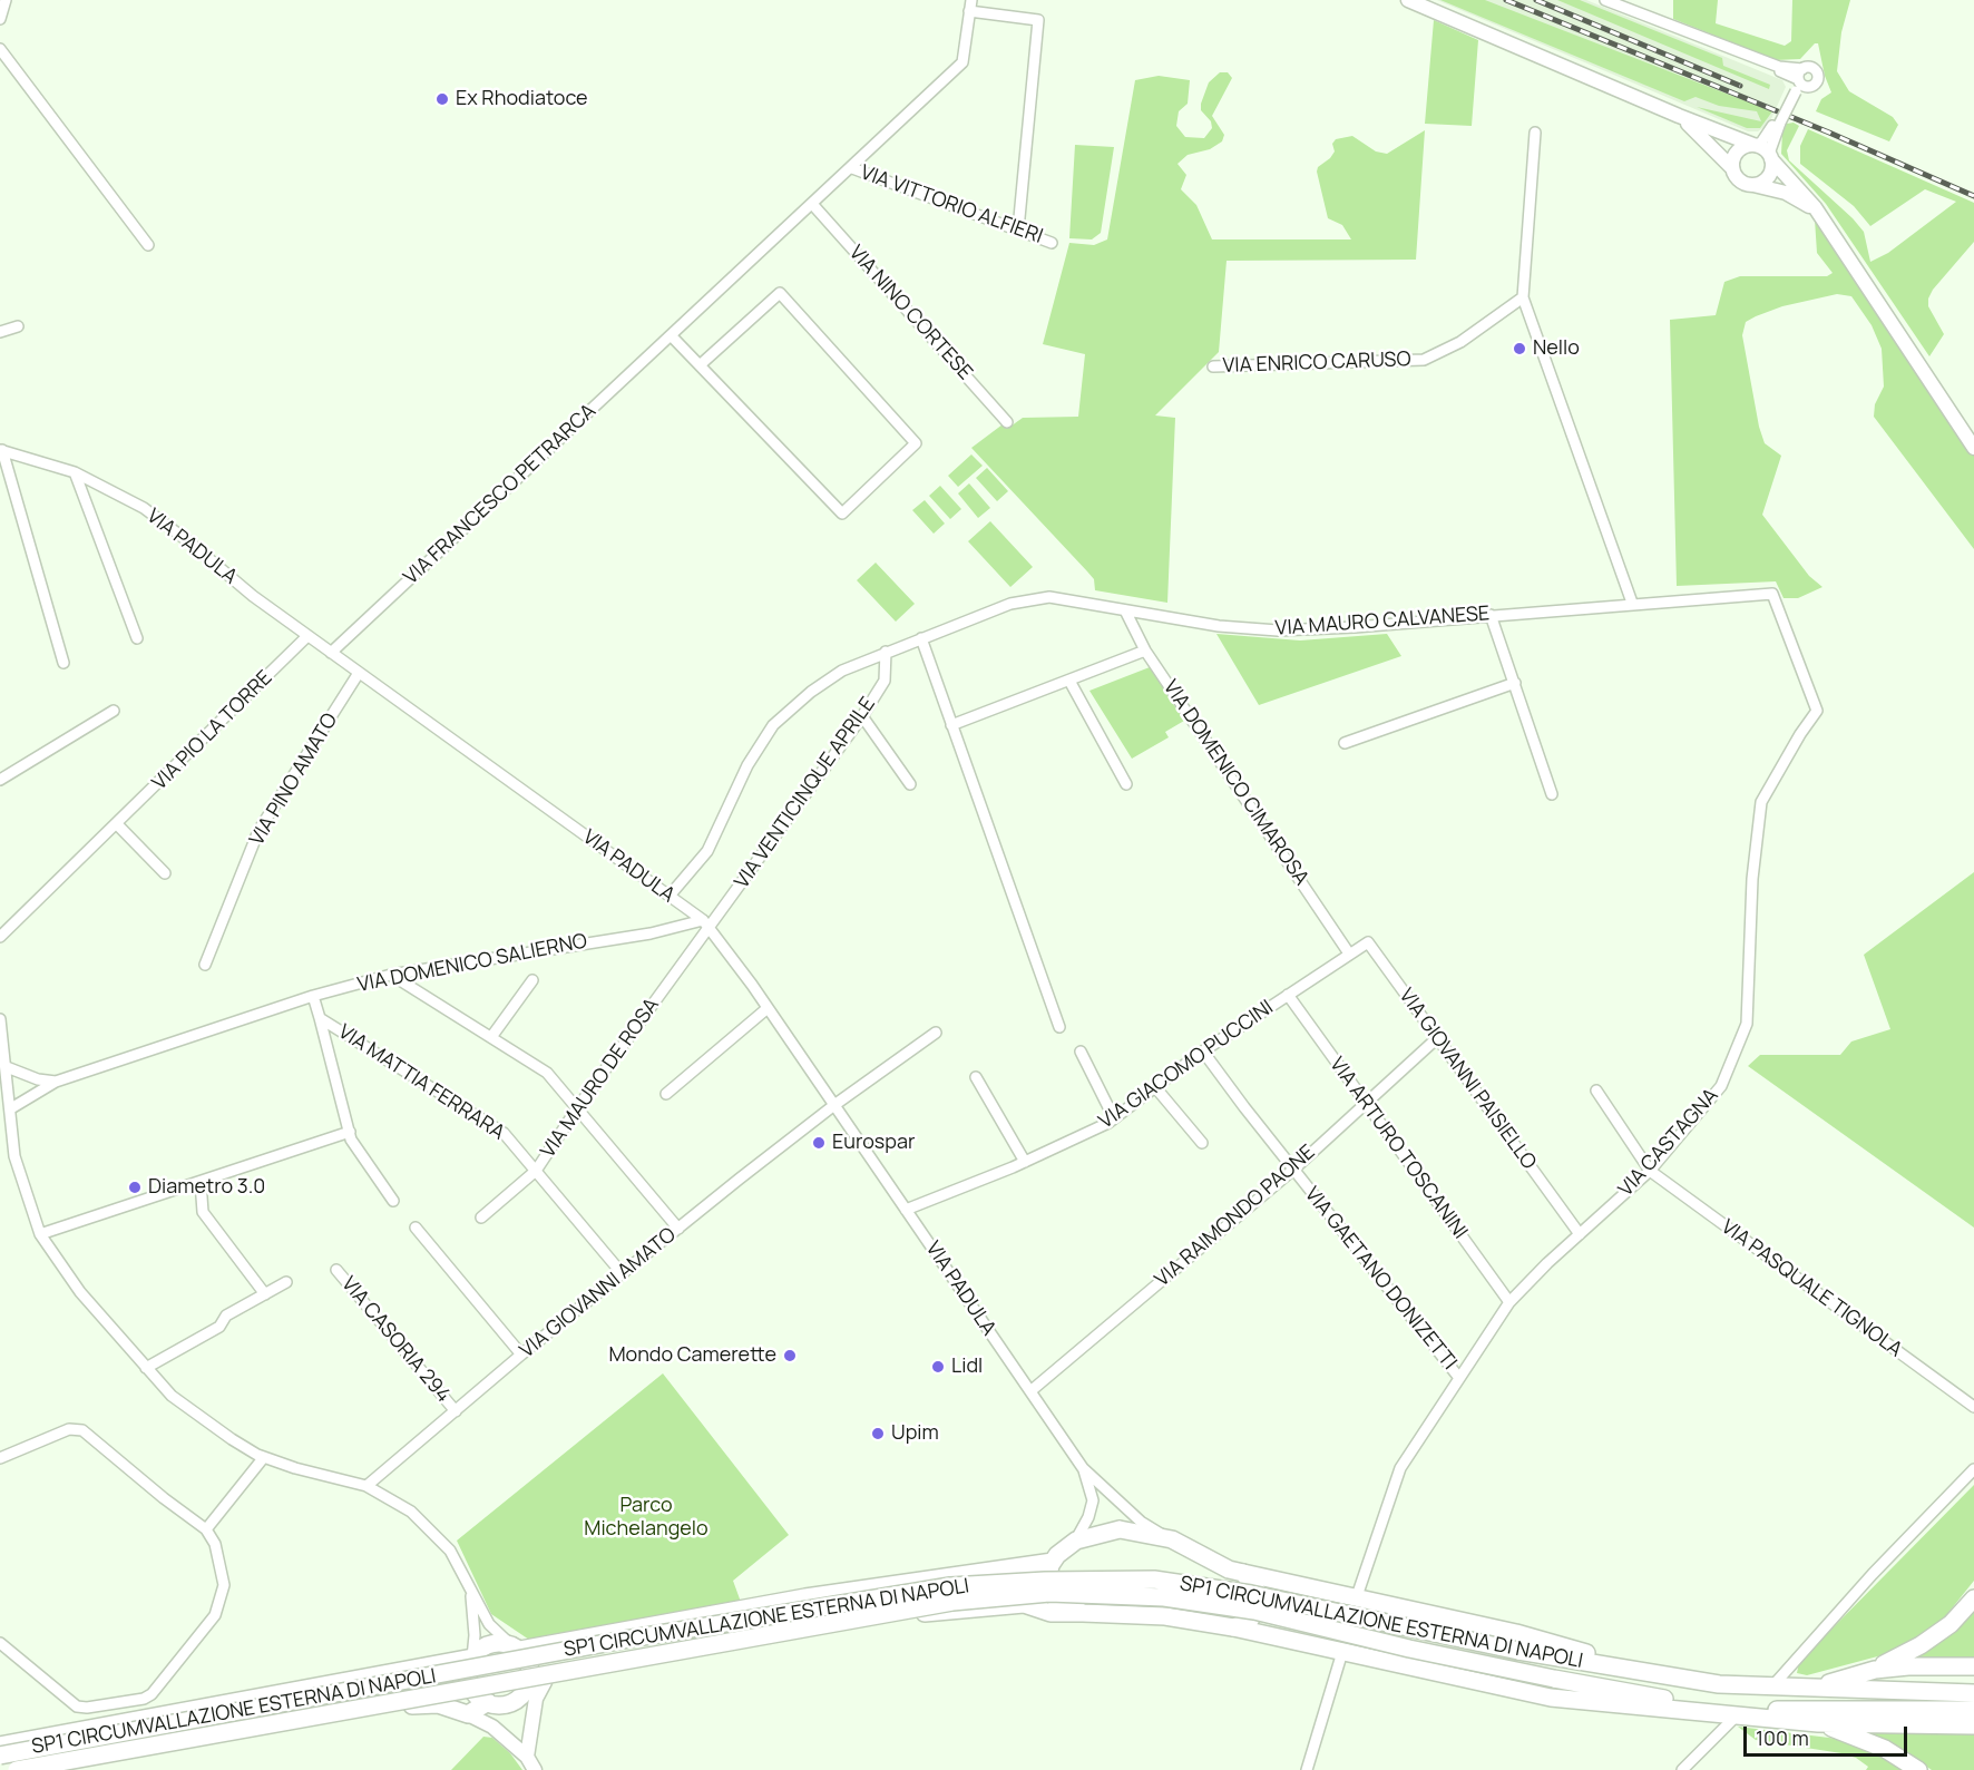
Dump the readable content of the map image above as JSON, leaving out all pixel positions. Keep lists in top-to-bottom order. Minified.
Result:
{"streets":{"main road":["SP1 CIRCUMVALLAZIONE ESTERNA DI NAPOLI"],"street":["VIA VITTORIO ALFIERI","VIA NINO CORTESE","VIA ENRICO CARUSO","VIA FRANCESCO PETRARCA","VIA PADULA","VIA MAURO CALVANESE","VIA PIO LA TORRE","VIA PINO AMATO","VIA DOMENICO CIMAROSA","VIA VENTICINQUE APRILE","VIA DOMENICO SALIERNO","VIA GIACOMO PUCCINI","VIA MAURO DE ROSA","VIA GIOVANNI PAISIELLO","VIA MATTIA FERRARA","VIA CASTAGNA","VIA ARTURO TOSCANINI","VIA RAIMONDO PAONE","VIA GAETANO DONIZETTI","VIA PASQUALE TIGNOLA","VIA GIOVANNI AMATO","VIA CASORIA 294"]},"crossings":[["VIA VITTORIO ALFIERI","VIA FRANCESCO PETRARCA"],["VIA NINO CORTESE","VIA FRANCESCO PETRARCA"],["VIA FRANCESCO PETRARCA","VIA PADULA"],["VIA PADULA","VIA MAURO CALVANESE"],["VIA PADULA","VIA PIO LA TORRE"],["VIA PADULA","VIA PINO AMATO"],["VIA PADULA","VIA VENTICINQUE APRILE"],["VIA PADULA","VIA DOMENICO SALIERNO"],["VIA PADULA","VIA GIACOMO PUCCINI"],["VIA PADULA","VIA MAURO DE ROSA"],["VIA PADULA","VIA RAIMONDO PAONE"],["VIA PADULA","VIA GIOVANNI AMATO"],["VIA MAURO CALVANESE","VIA DOMENICO CIMAROSA"],["VIA MAURO CALVANESE","VIA VENTICINQUE APRILE"],["VIA MAURO CALVANESE","VIA CASTAGNA"],["VIA DOMENICO CIMAROSA","VIA GIACOMO PUCCINI"],["VIA DOMENICO CIMAROSA","VIA GIOVANNI PAISIELLO"],["VIA VENTICINQUE APRILE","VIA DOMENICO SALIERNO"],["VIA VENTICINQUE APRILE","VIA MAURO DE ROSA"],["VIA DOMENICO SALIERNO","VIA MAURO DE ROSA"],["VIA DOMENICO SALIERNO","VIA MATTIA FERRARA"],["VIA GIACOMO PUCCINI","VIA GIOVANNI PAISIELLO"],["VIA GIACOMO PUCCINI","VIA ARTURO TOSCANINI"],["VIA GIACOMO PUCCINI","VIA GAETANO DONIZETTI"],["VIA MAURO DE ROSA","VIA MATTIA FERRARA"],["VIA GIOVANNI PAISIELLO","VIA CASTAGNA"],["VIA GIOVANNI PAISIELLO","VIA RAIMONDO PAONE"],["VIA MATTIA FERRARA","VIA GIOVANNI AMATO"],["VIA CASTAGNA","VIA ARTURO TOSCANINI"],["VIA CASTAGNA","VIA GAETANO DONIZETTI"],["VIA CASTAGNA","VIA PASQUALE TIGNOLA"],["VIA ARTURO TOSCANINI","VIA RAIMONDO PAONE"],["VIA RAIMONDO PAONE","VIA GAETANO DONIZETTI"],["VIA GIOVANNI AMATO","VIA CASORIA 294"]],"parks":["Parco Michelangelo"],"places":["Ex Rhodiatoce","Nello","Eurospar","Diametro 3.0","Mondo Camerette","Lidl","Upim"],"scale_bar":"100 m"}
